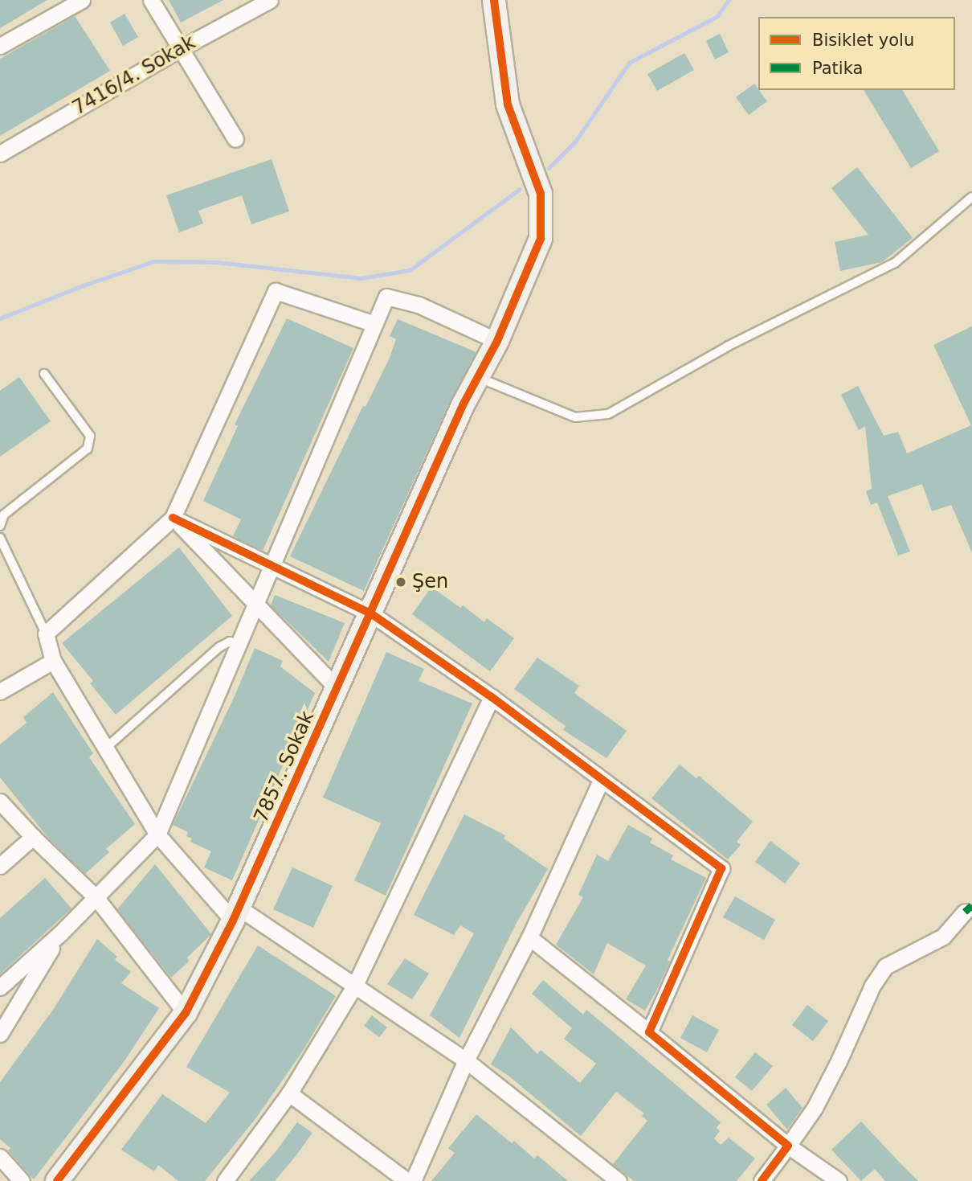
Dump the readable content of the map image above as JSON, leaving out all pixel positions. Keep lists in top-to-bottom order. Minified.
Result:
{"streets":{"street":["7416/4. Sokak","7857. Sokak"]},"places":["Şen"],"legend":["Bisiklet yolu","Patika"]}
